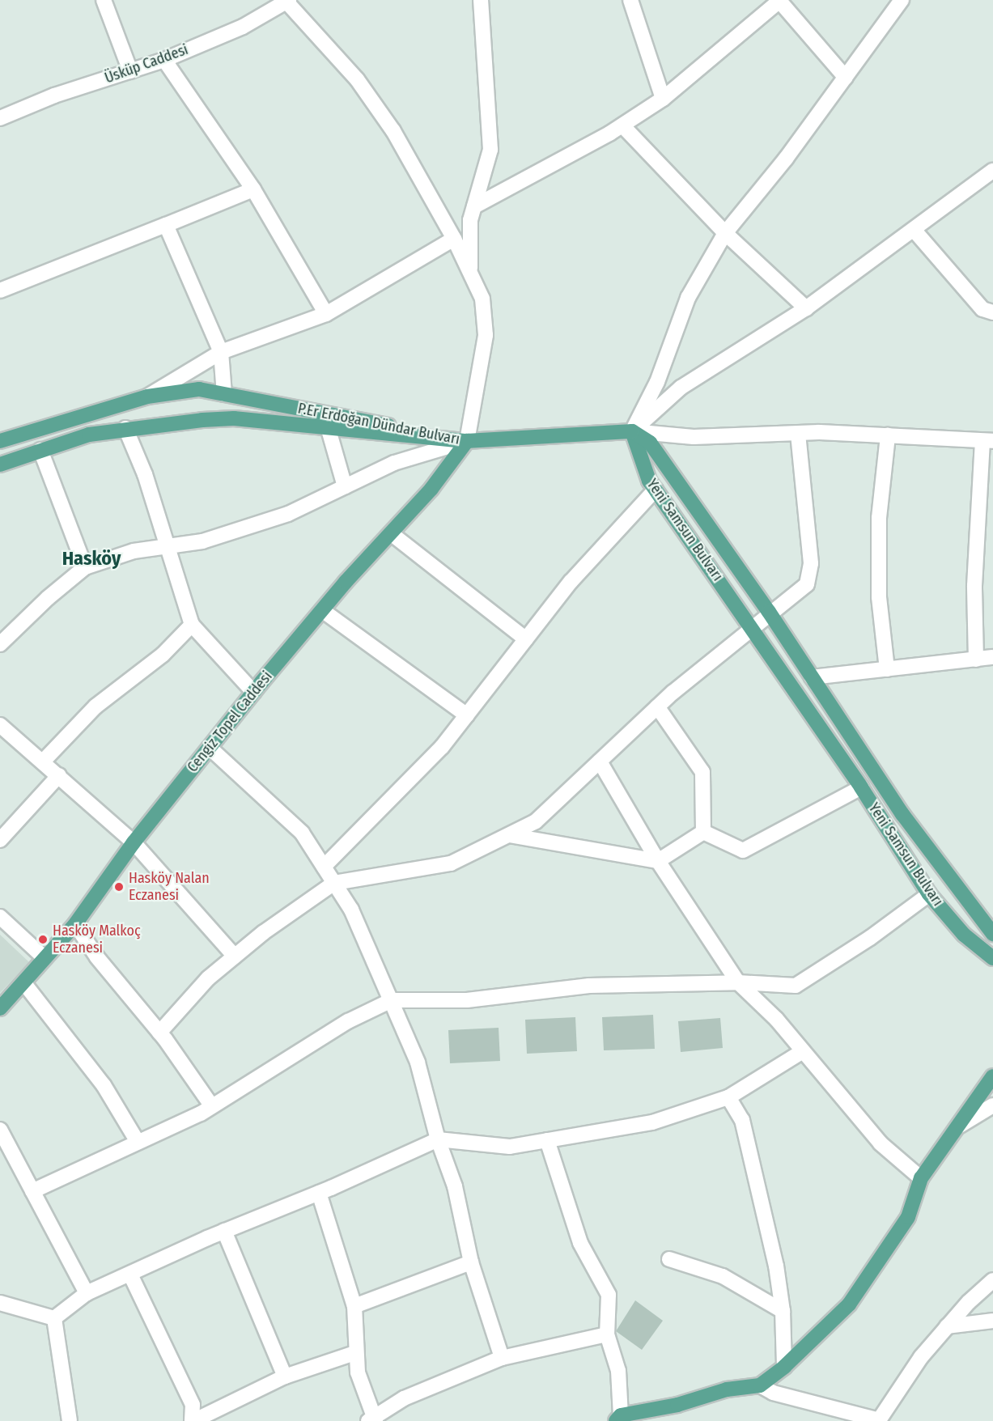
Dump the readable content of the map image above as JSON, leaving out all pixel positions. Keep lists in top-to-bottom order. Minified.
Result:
{"streets":{"main road":["P.Er Erdoğan Dündar Bulvarı","Yeni Samsun Bulvarı","Cengiz Topel Caddesi"],"street":["Üsküp Caddesi"]},"crossings":[["P.Er Erdoğan Dündar Bulvarı","Cengiz Topel Caddesi"]],"districts":["Hasköy"],"places":["Hasköy Nalan Eczanesi","Hasköy Malkoç Eczanesi"]}
